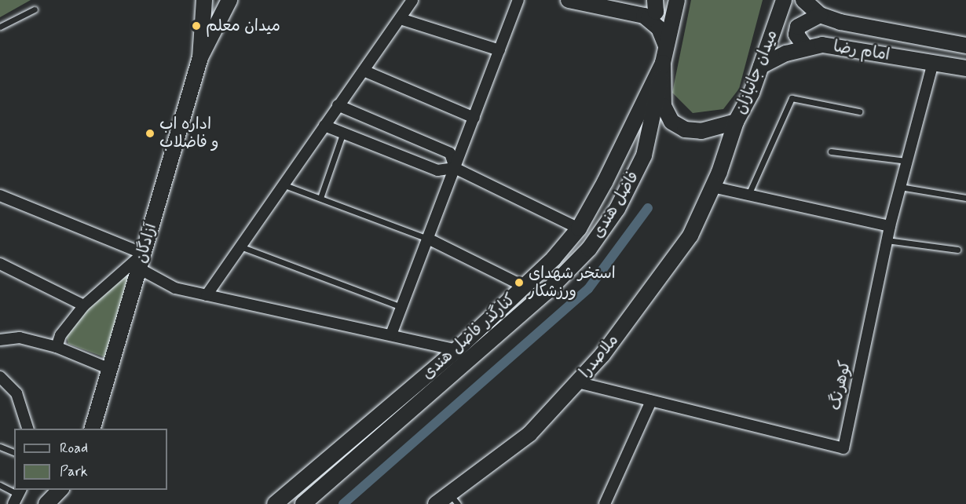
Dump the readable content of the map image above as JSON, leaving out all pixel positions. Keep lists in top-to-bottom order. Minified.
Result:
{"streets":{"main road":["امام رضا","میدان جانبازان","فاضل هندی","آزادگان","کنارگذر فاضل هندی","ملاصدرا"],"street":["کوهرنگ"]},"crossings":[["امام رضا","میدان جانبازان"],["امام رضا","کوهرنگ"],["میدان جانبازان","فاضل هندی"],["میدان جانبازان","کنارگذر فاضل هندی"],["میدان جانبازان","ملاصدرا"],["فاضل هندی","کنارگذر فاضل هندی"],["ملاصدرا","کوهرنگ"]],"places":["میدان معلم","اداره اب و فاضلاب","استخر شهدای ورزشکار"],"legend":["Road","Park"]}
